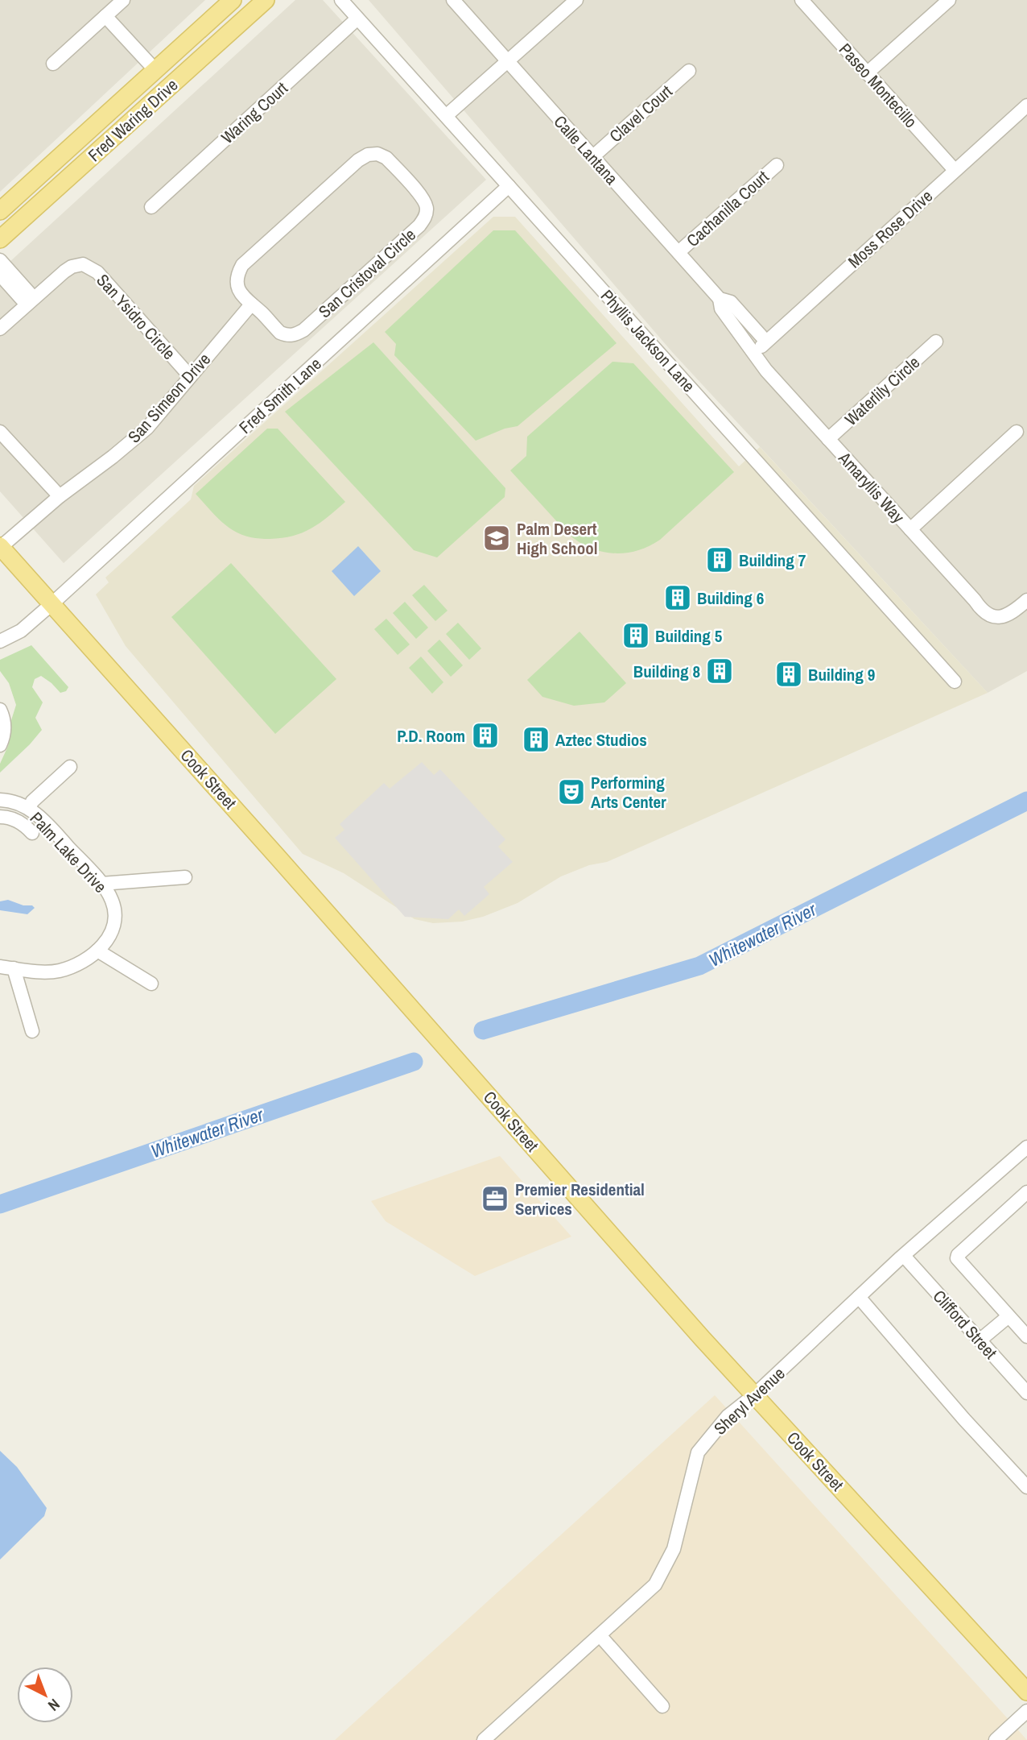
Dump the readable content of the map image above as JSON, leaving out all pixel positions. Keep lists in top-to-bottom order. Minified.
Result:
{"streets":{"main road":["Fred Waring Drive","Cook Street"],"street":["Paseo Montecillo","Waring Court","Clavel Court","Calle Lantana","Cachanilla Court","Moss Rose Drive","San Cristoval Circle","San Ysidro Circle","Phyllis Jackson Lane","Waterlily Circle","Fred Smith Lane","San Simeon Drive","Amaryllis Way","Palm Lake Drive","Clifford Street","Sheryl Avenue"]},"crossings":[["Paseo Montecillo","Moss Rose Drive"],["Waring Court","Phyllis Jackson Lane"],["Clavel Court","Calle Lantana"],["Calle Lantana","Cachanilla Court"],["Calle Lantana","Moss Rose Drive"],["Calle Lantana","Amaryllis Way"],["Moss Rose Drive","Amaryllis Way"],["San Cristoval Circle","San Simeon Drive"],["San Ysidro Circle","San Simeon Drive"],["Phyllis Jackson Lane","Fred Smith Lane"],["Waterlily Circle","Amaryllis Way"],["Fred Smith Lane","Cook Street"],["San Simeon Drive","Cook Street"],["Cook Street","Sheryl Avenue"],["Clifford Street","Sheryl Avenue"]],"water":["Whitewater River"],"places":{"school or university":["Palm Desert High School"],"building":["Building 7","Building 6","Building 5","Building 8","Building 9","P.D. Room","Aztec Studios"],"theatre":["Performing Arts Center"],"office":["Premier Residential Services"]},"north":"bottom right"}
